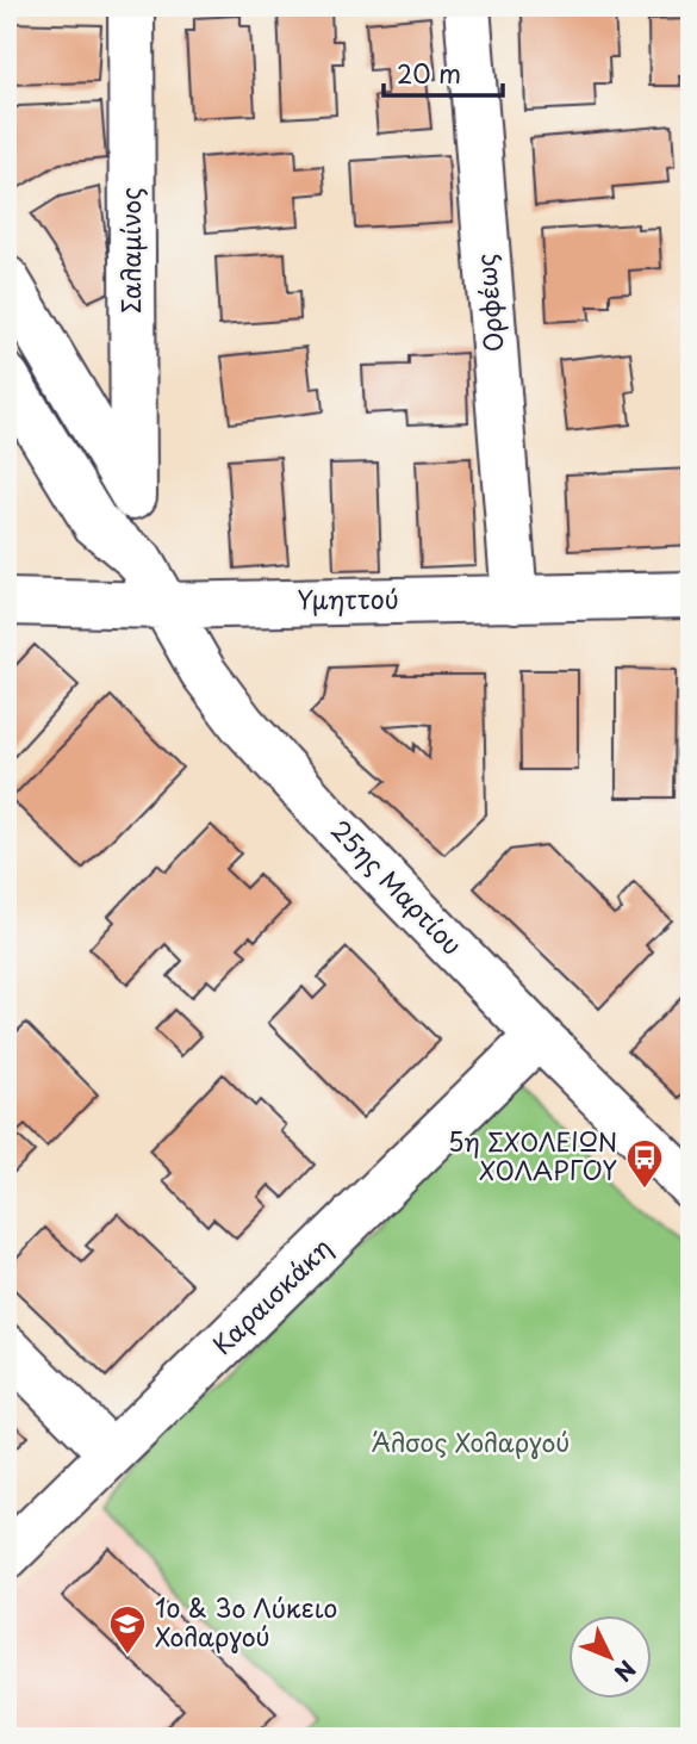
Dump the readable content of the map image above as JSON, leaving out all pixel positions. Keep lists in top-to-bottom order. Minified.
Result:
{"streets":{"street":["Σαλαμίνος","Ορφέως","Υμηττού","25ης Μαρτίου","Καραισκάκη"]},"crossings":[["Σαλαμίνος","25ης Μαρτίου"],["Ορφέως","Υμηττού"],["Υμηττού","25ης Μαρτίου"],["25ης Μαρτίου","Καραισκάκη"]],"parks":["Άλσος Χολαργού"],"places":{"bus stop":["5η ΣΧΟΛΕΙΩΝ ΧΟΛΑΡΓΟΥ"],"school or university":["1ο & 3ο Λύκειο Χολαργού"]},"scale_bar":"20 m","north":"bottom right"}
